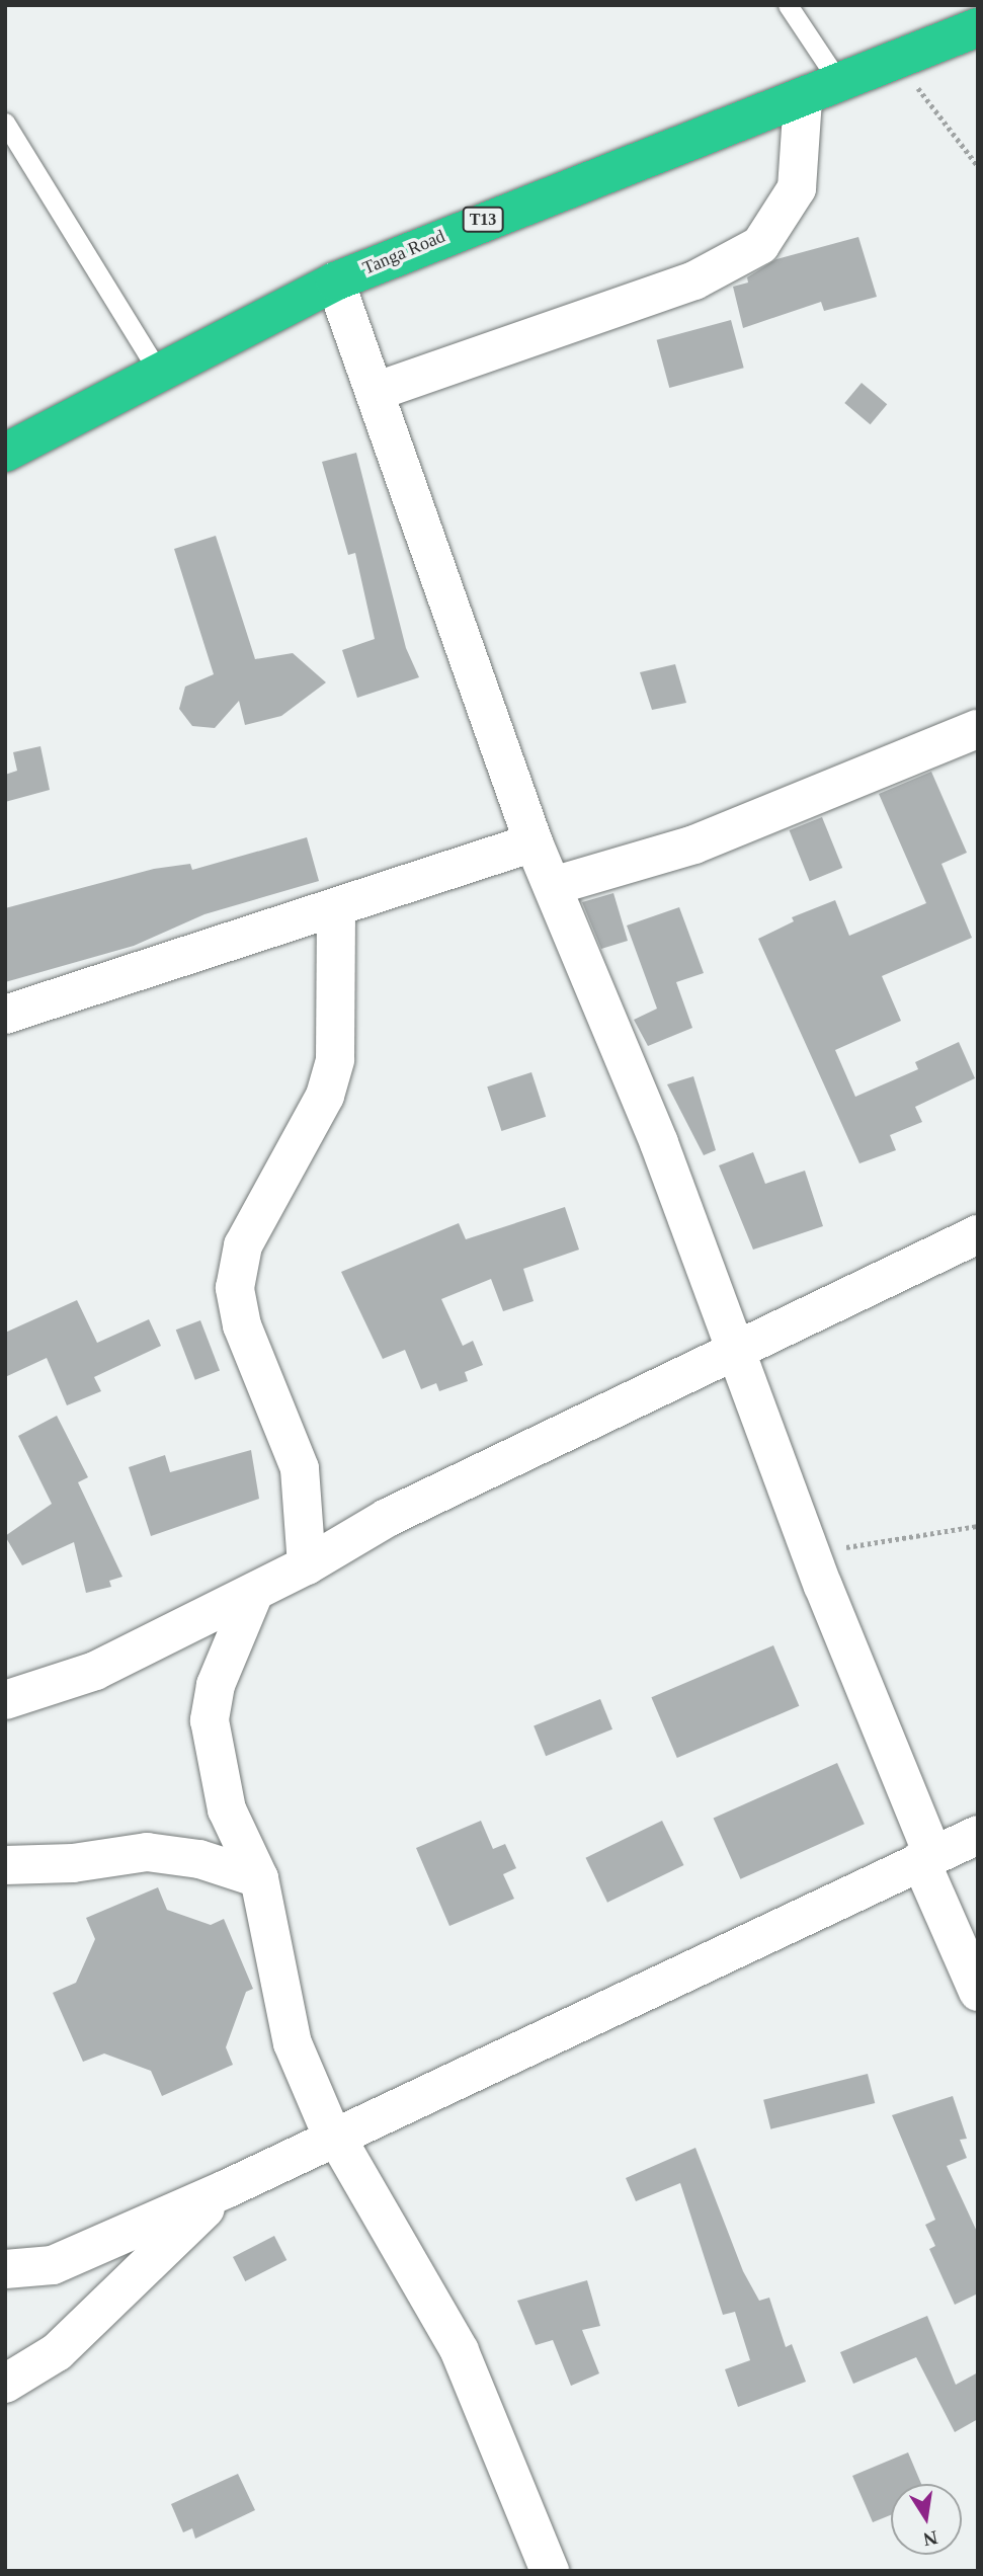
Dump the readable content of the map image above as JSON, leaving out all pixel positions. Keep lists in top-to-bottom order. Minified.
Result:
{"streets":{"highway":["T13","Tanga Road"]},"north":"bottom"}
